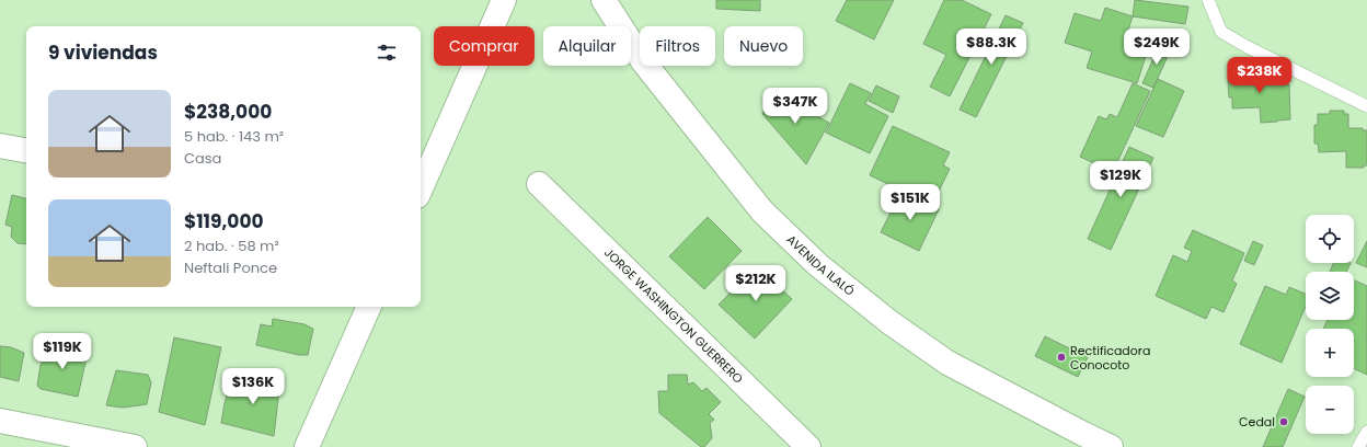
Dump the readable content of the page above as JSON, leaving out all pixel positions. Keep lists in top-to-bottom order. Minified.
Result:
{"streets":{"street":["AVENIDA ILALÓ","JORGE WASHINGTON GUERRERO"]},"places":["Rectificadora Conocoto","Cedal"],"page":{"chip":["Comprar","Alquilar","Filtros","Nuevo"],"heading":"9 viviendas","price":["$88.3K","$249K","$238K","$347K","$129K","$151K","$212K","$119K","$136K"],"list":[{"name":"$238,000","note":"5 hab. · 143 m² · Casa"},{"name":"$119,000","note":"2 hab. · 58 m² · Neftali Ponce"}],"map_buttons":["+","−"]}}
